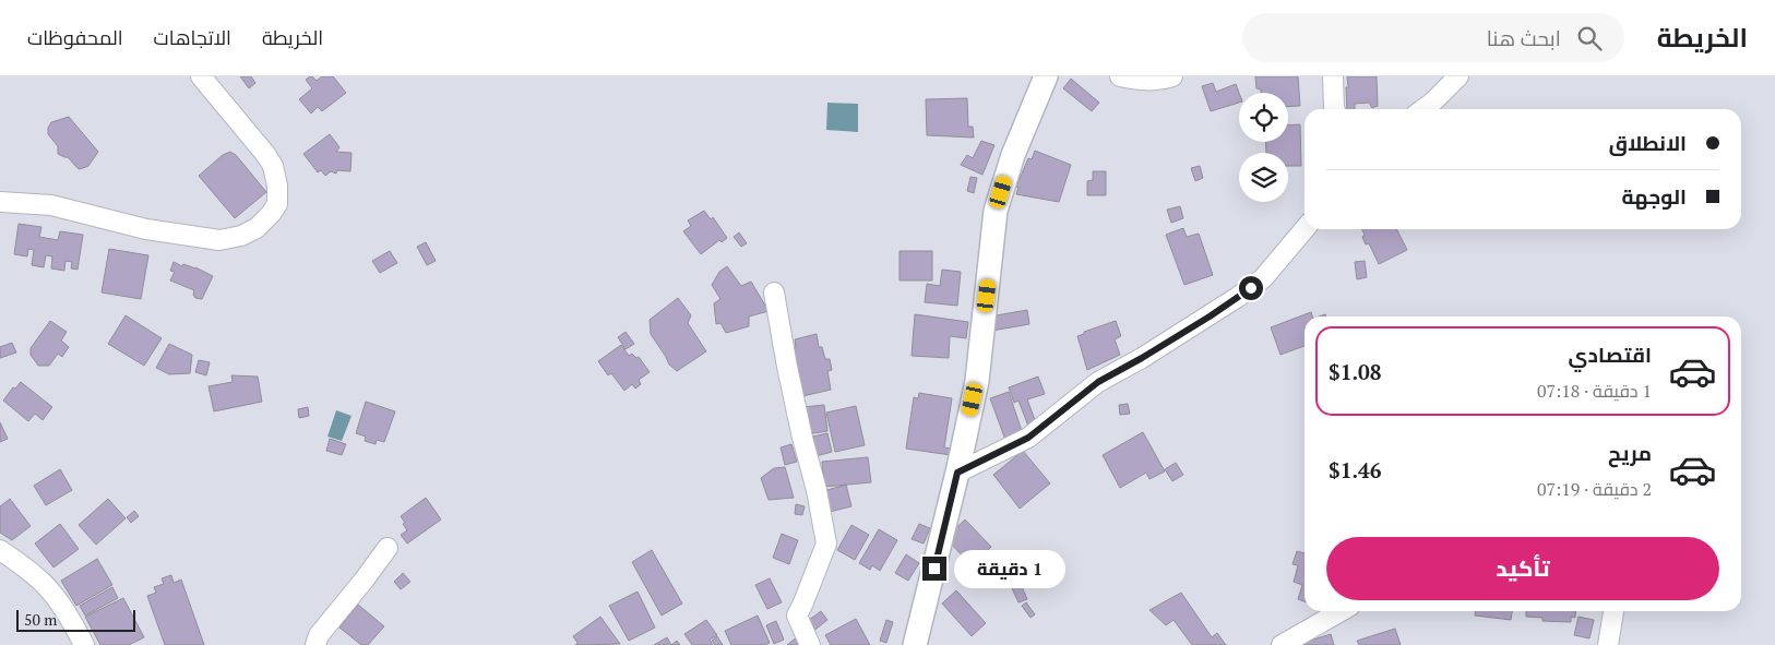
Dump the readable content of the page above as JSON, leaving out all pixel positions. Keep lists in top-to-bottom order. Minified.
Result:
{"scale_bar":"50 m","page":{"header":"الخريطة","search":"ابحث هنا","nav":["الخريطة","الاتجاهات","المحفوظات"],"banner":["الانطلاق","الوجهة"],"list":[{"name":"اقتصادي","note":"1 دقيقة · 07:18","value":"$1.08"},{"name":"مريح","note":"2 دقيقة · 07:19","value":"$1.46"}],"buttons":"تأكيد","bubble":"1 دقيقة","scale":"50 m"}}
